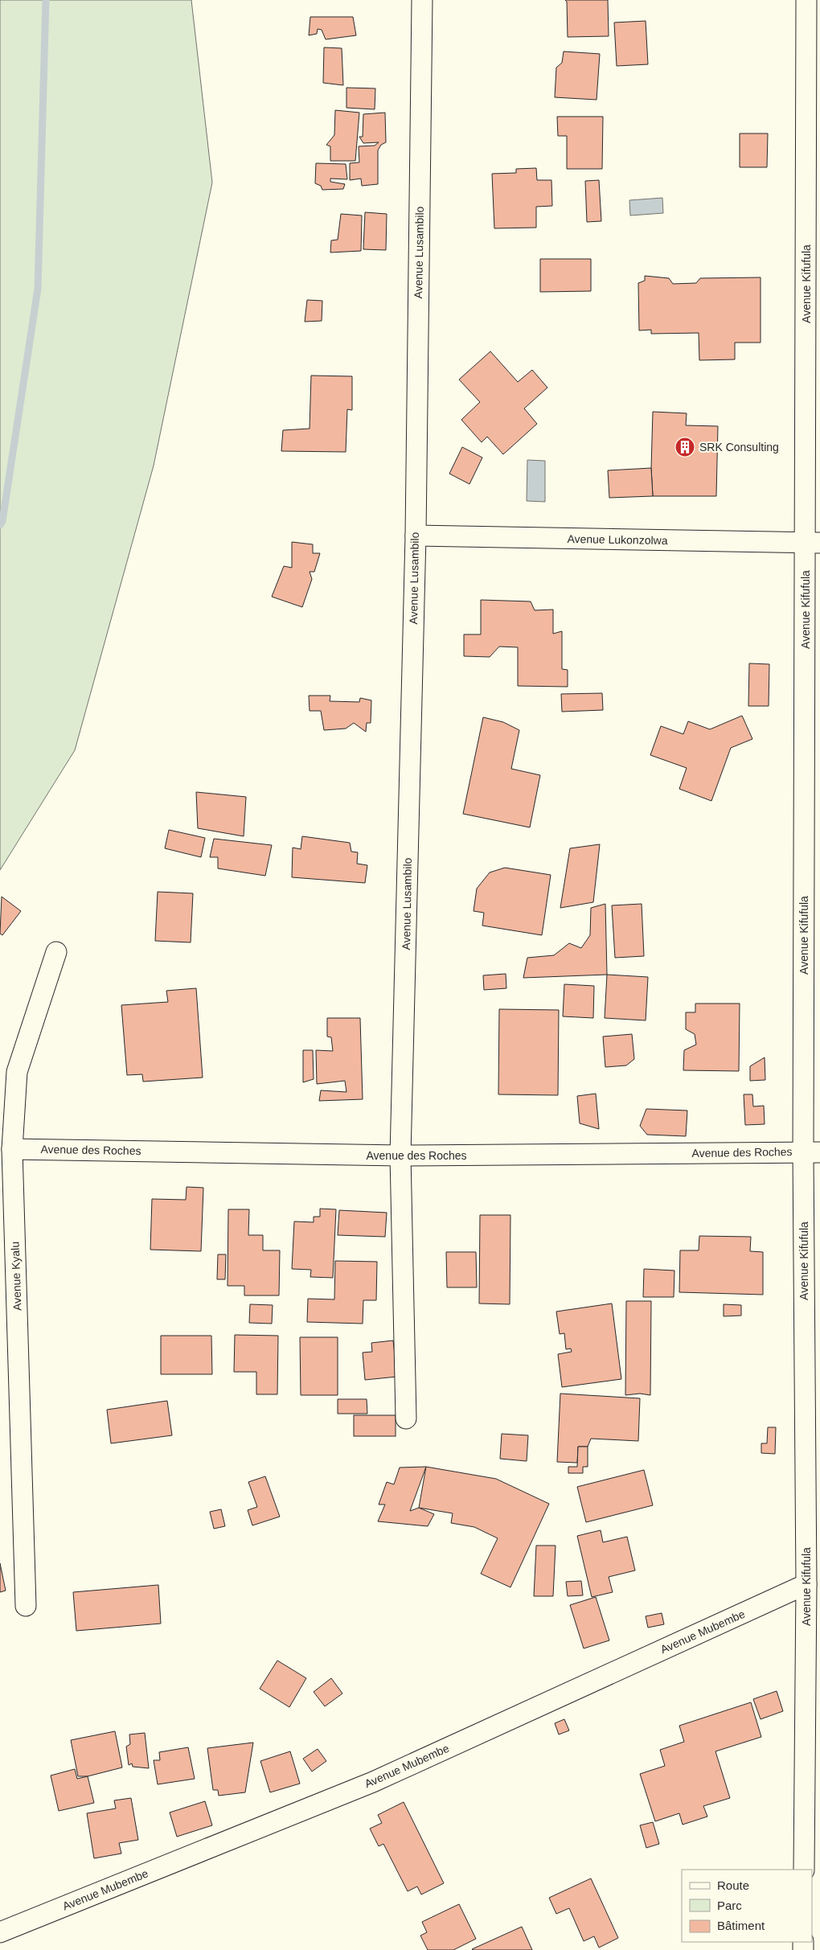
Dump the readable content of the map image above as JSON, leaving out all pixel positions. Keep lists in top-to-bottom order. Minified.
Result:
{"streets":{"street":["Avenue Lusambilo","Avenue Kifufula","Avenue Lukonzolwa","Avenue des Roches","Avenue Kyalu","Avenue Mubembe"]},"crossings":[["Avenue Lusambilo","Avenue Lukonzolwa"],["Avenue Lusambilo","Avenue des Roches"],["Avenue Kifufula","Avenue Lukonzolwa"],["Avenue Kifufula","Avenue des Roches"],["Avenue Kifufula","Avenue Mubembe"],["Avenue des Roches","Avenue Kyalu"]],"places":{"building":["SRK Consulting"]},"legend":["Route","Parc","Bâtiment"]}
